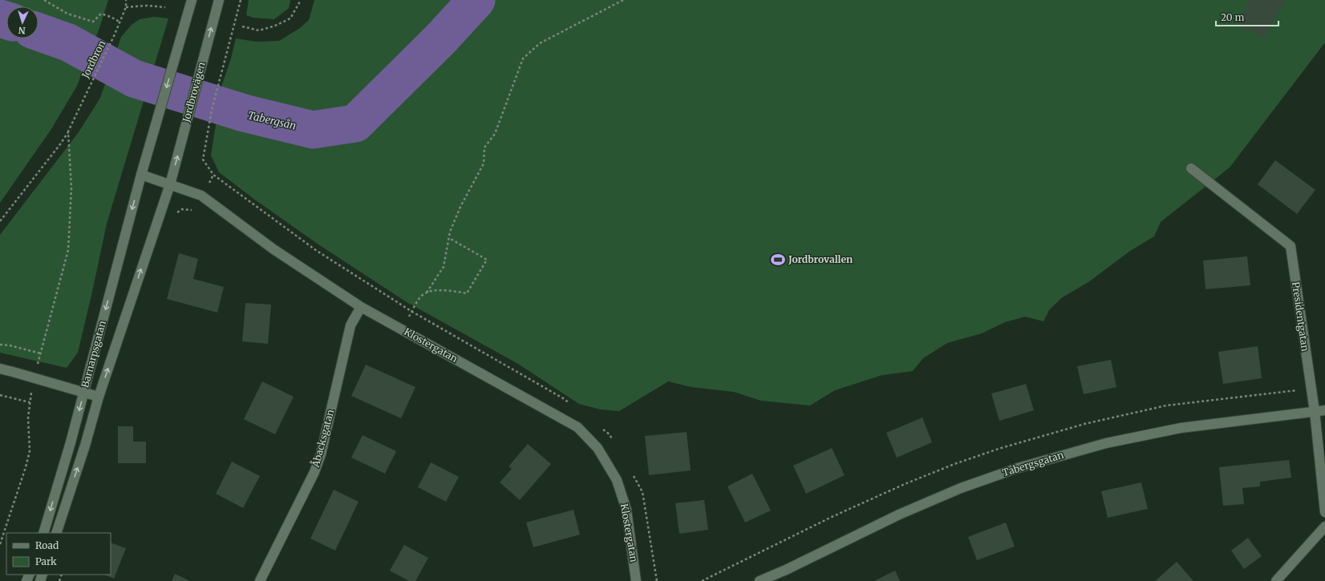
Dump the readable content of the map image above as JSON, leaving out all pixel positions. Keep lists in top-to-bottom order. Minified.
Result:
{"streets":{"street":["Jordbrovägen","Presidentgatan","Klostergatan","Barnarpsgatan","Åbacksgatan","Tabergsgatan"],"path":["Jordbron"]},"crossings":[["Jordbrovägen","Klostergatan"],["Jordbrovägen","Barnarpsgatan"],["Presidentgatan","Tabergsgatan"],["Klostergatan","Barnarpsgatan"],["Klostergatan","Åbacksgatan"]],"water":["Tabergsån"],"places":{"sports":["Jordbrovallen"]},"legend":["Road","Park"],"scale_bar":"20 m","north":"bottom"}
